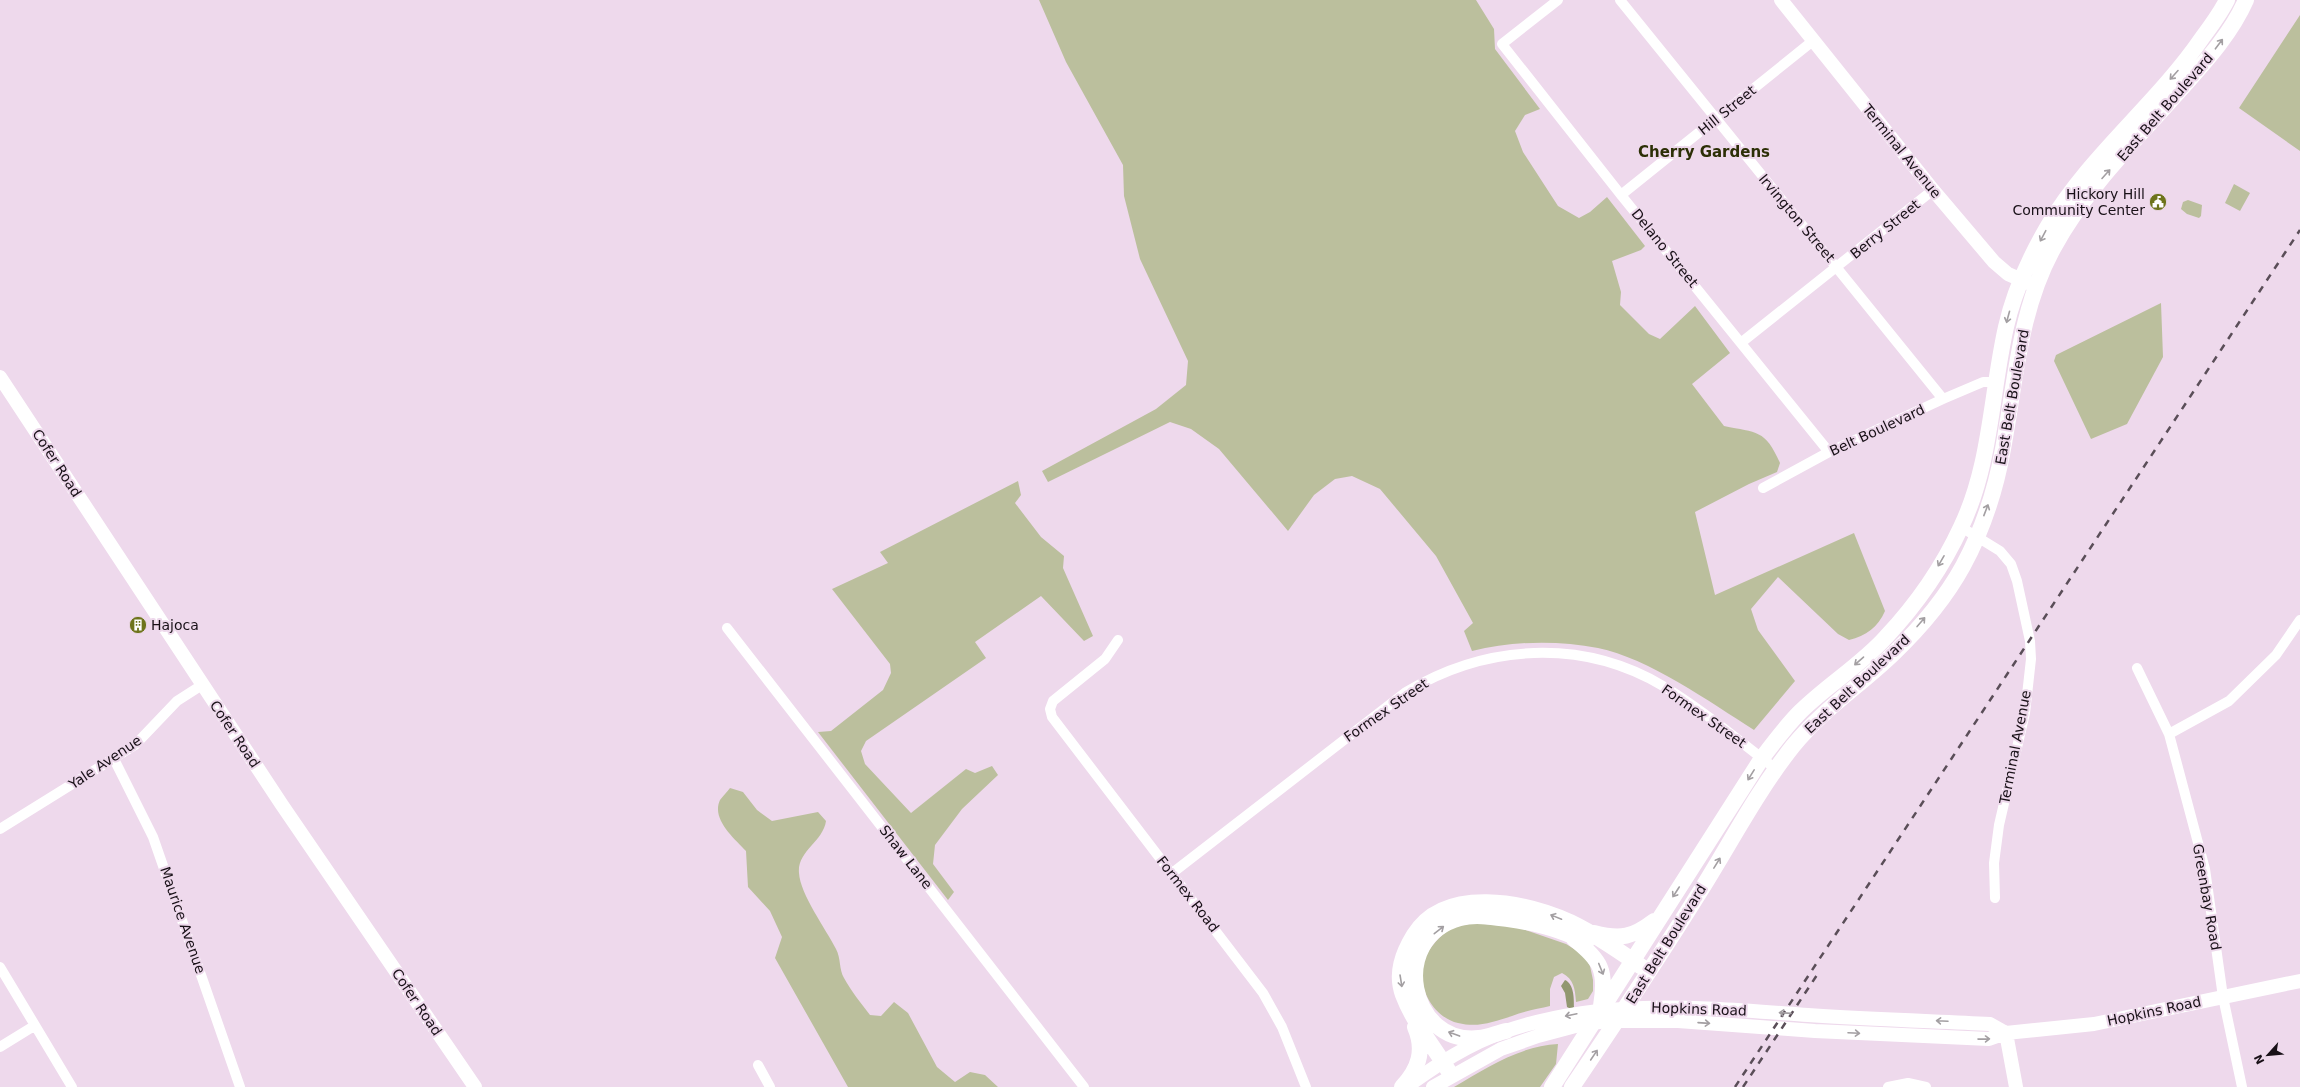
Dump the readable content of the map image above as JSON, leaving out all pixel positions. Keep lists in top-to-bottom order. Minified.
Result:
{"streets":{"main road":["East Belt Boulevard","Terminal Avenue","Cofer Road","Hopkins Road"],"street":["Hill Street","Irvington Street","Berry Street","Delano Street","Belt Boulevard","Formex Street","Yale Avenue","Shaw Lane","Formex Road","Greenbay Road","Maurice Avenue"]},"crossings":[["East Belt Boulevard","Terminal Avenue"],["East Belt Boulevard","Belt Boulevard"],["East Belt Boulevard","Formex Street"],["Hill Street","Terminal Avenue"],["Hill Street","Irvington Street"],["Hill Street","Delano Street"],["Terminal Avenue","Berry Street"],["Irvington Street","Berry Street"],["Irvington Street","Belt Boulevard"],["Berry Street","Delano Street"],["Delano Street","Belt Boulevard"],["Cofer Road","Yale Avenue"],["Formex Street","Formex Road"],["Yale Avenue","Maurice Avenue"],["Greenbay Road","Hopkins Road"]],"districts":["Cherry Gardens"],"places":{"public building":["Hickory Hill Community Center"],"building":["Hajoca"]},"north":"bottom left"}
